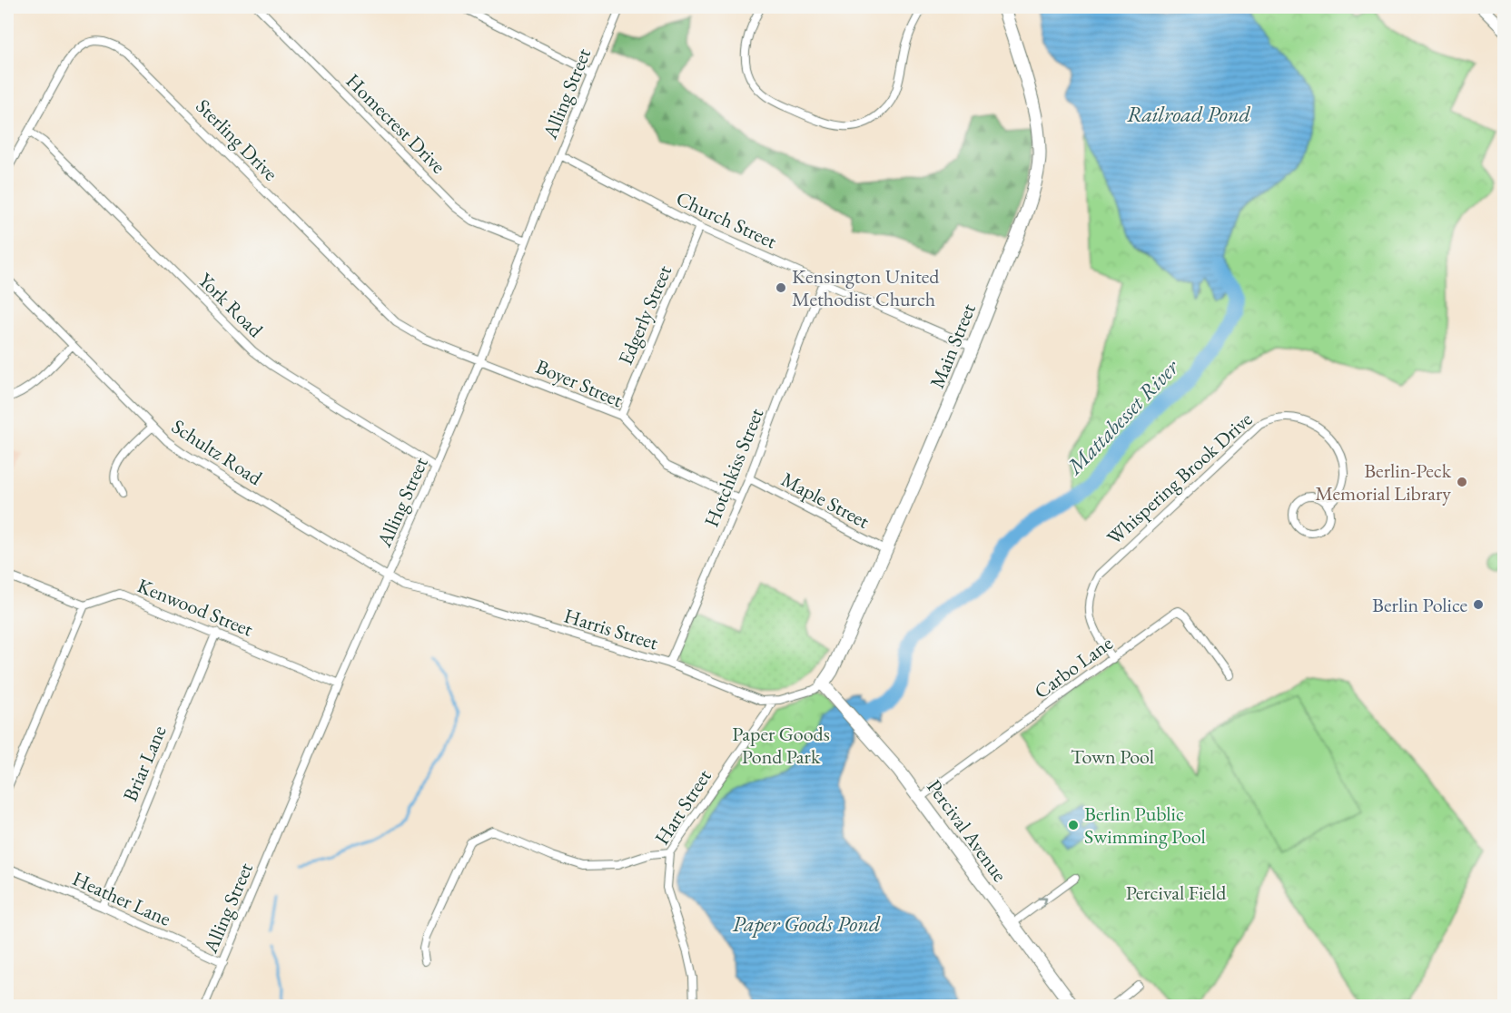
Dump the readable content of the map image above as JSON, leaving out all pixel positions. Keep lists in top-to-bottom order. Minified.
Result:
{"streets":{"main road":["Main Street","Percival Avenue"],"street":["Alling Street","Homecrest Drive","Sterling Drive","Church Street","York Road","Edgerly Street","Boyer Street","Schultz Road","Hotchkiss Street","Whispering Brook Drive","Maple Street","Kenwood Street","Harris Street","Carbo Lane","Briar Lane","Hart Street","Heather Lane"]},"crossings":[["Alling Street","Homecrest Drive"],["Alling Street","Sterling Drive"],["Alling Street","Church Street"],["Alling Street","York Road"],["Alling Street","Boyer Street"],["Alling Street","Schultz Road"],["Alling Street","Kenwood Street"],["Alling Street","Harris Street"],["Alling Street","Heather Lane"],["Sterling Drive","York Road"],["Sterling Drive","Boyer Street"],["Church Street","Edgerly Street"],["Church Street","Main Street"],["Church Street","Hotchkiss Street"],["Edgerly Street","Boyer Street"],["Main Street","Maple Street"],["Main Street","Harris Street"],["Main Street","Percival Avenue"],["Boyer Street","Hotchkiss Street"],["Schultz Road","Harris Street"],["Hotchkiss Street","Maple Street"],["Hotchkiss Street","Harris Street"],["Whispering Brook Drive","Carbo Lane"],["Kenwood Street","Briar Lane"],["Harris Street","Hart Street"],["Harris Street","Percival Avenue"],["Carbo Lane","Percival Avenue"],["Briar Lane","Heather Lane"]],"water":["Railroad Pond","Mattabesset River","Paper Goods Pond"],"parks":["Paper Goods Pond Park","Town Pool","Percival Field"],"places":["Kensington United Methodist Church","Berlin-Peck Memorial Library","Berlin Police","Berlin Public Swimming Pool"]}
